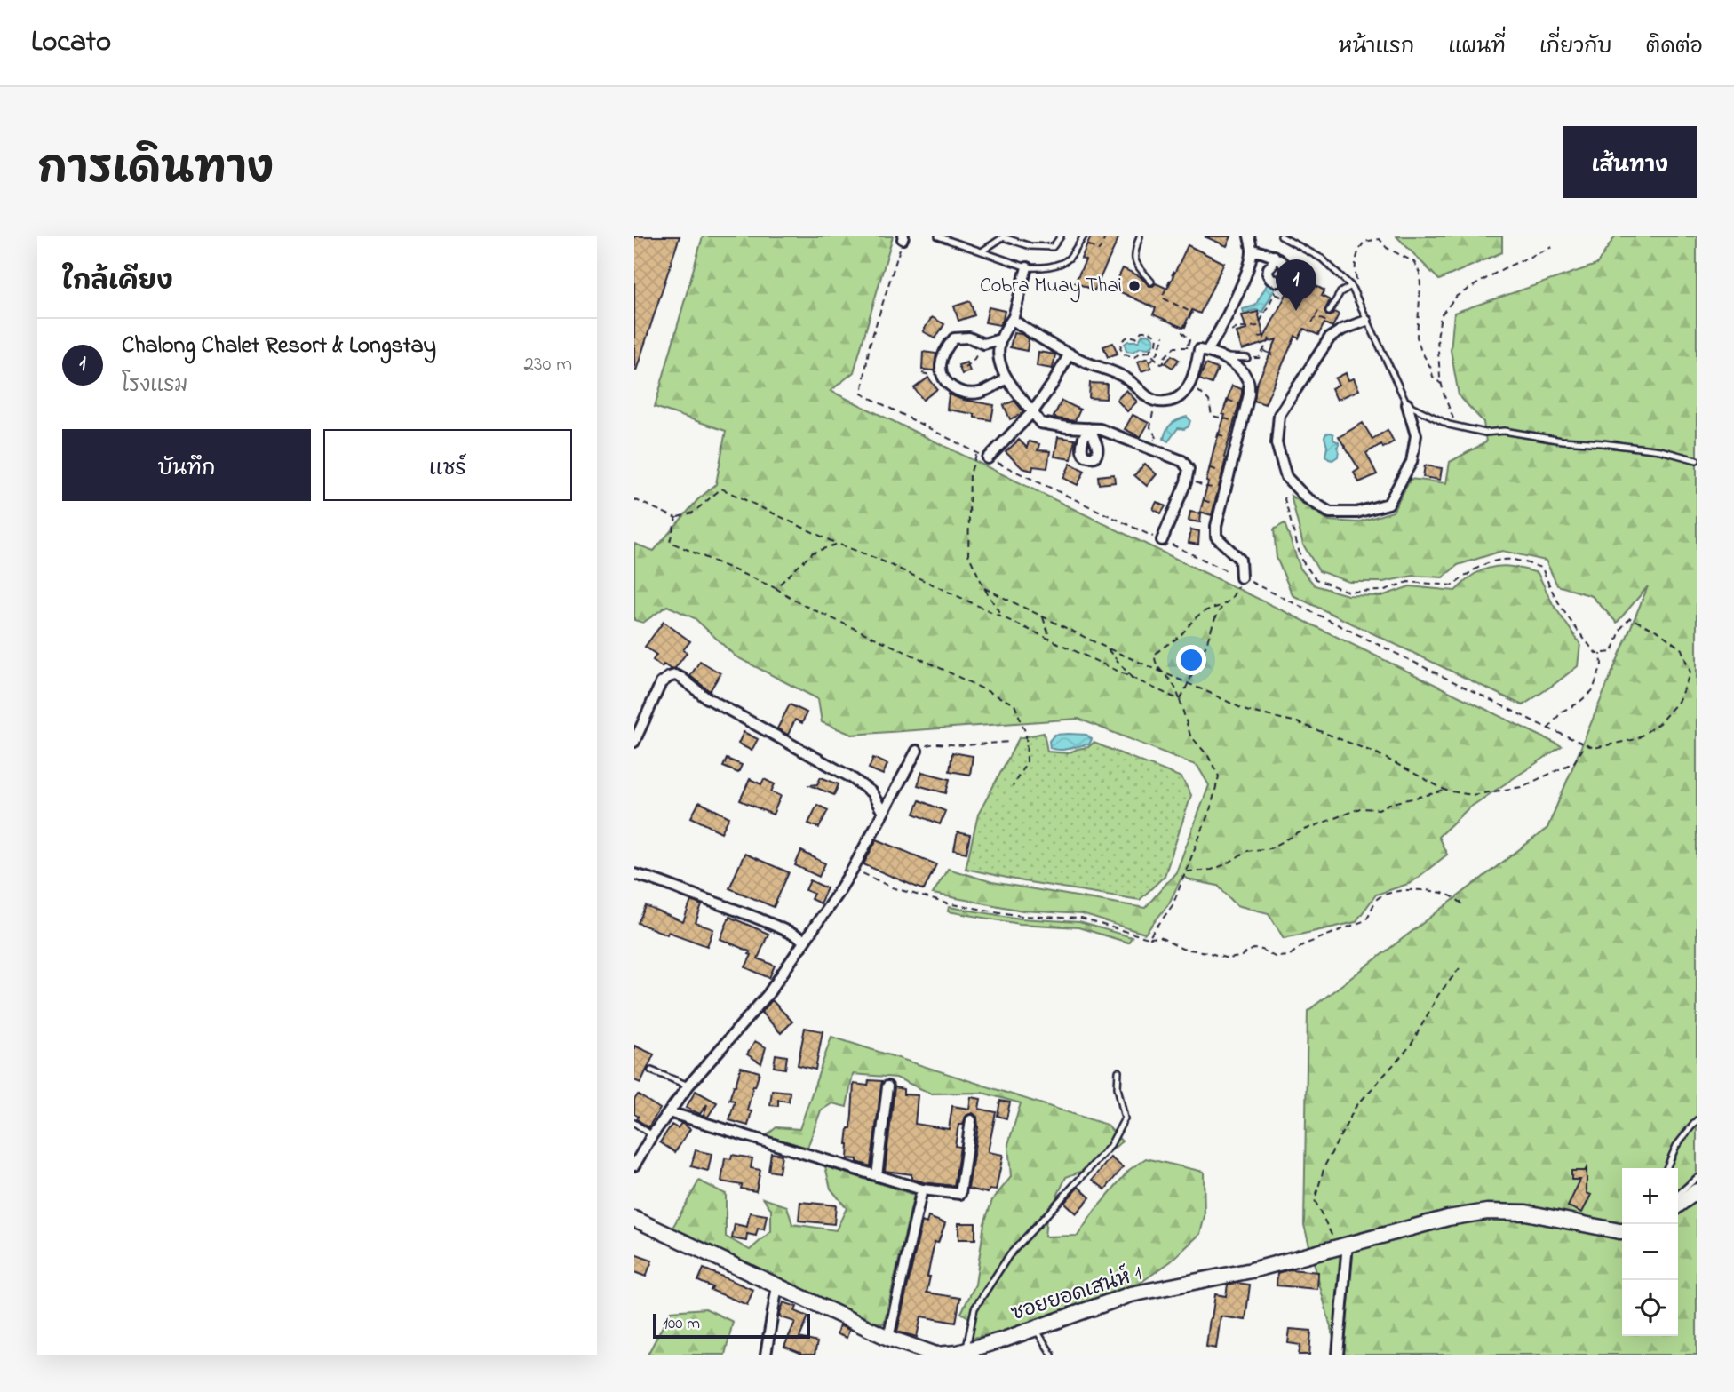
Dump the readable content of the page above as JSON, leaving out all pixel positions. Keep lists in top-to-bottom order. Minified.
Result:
{"streets":{"street":["ซอยยอดเสน่ห์ 1"]},"places":["Cobra Muay Thai"],"scale_bar":"100 m","page":{"header":"Locato","nav":["หน้าแรก","แผนที่","เกี่ยวกับ","ติดต่อ"],"title":"การเดินทาง","buttons":["เส้นทาง",["บันทึก","แชร์"]],"heading":"ใกล้เคียง","pins":"1","list":[{"mark":"1","name":"Chalong Chalet Resort & Longstay","note":"โรงแรม","value":"230 m"}],"map_buttons":["+","−"],"scale":"100 m"}}
